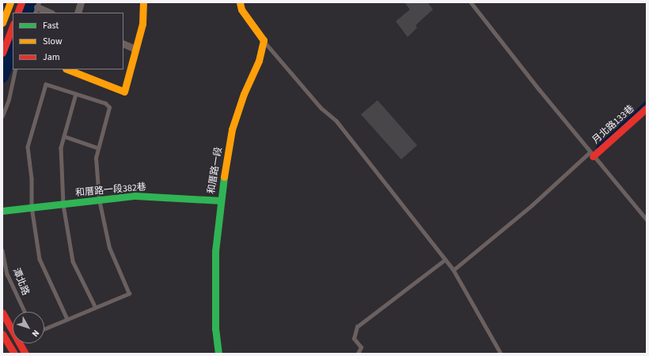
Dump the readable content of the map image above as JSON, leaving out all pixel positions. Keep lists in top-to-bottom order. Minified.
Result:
{"streets":{"street":["月北路133巷","和厝路一段","和厝路一段382巷"],"lane":["潭北路"]},"crossings":[["和厝路一段","和厝路一段382巷"]],"legend":["Fast","Slow","Jam"],"north":"bottom right"}
